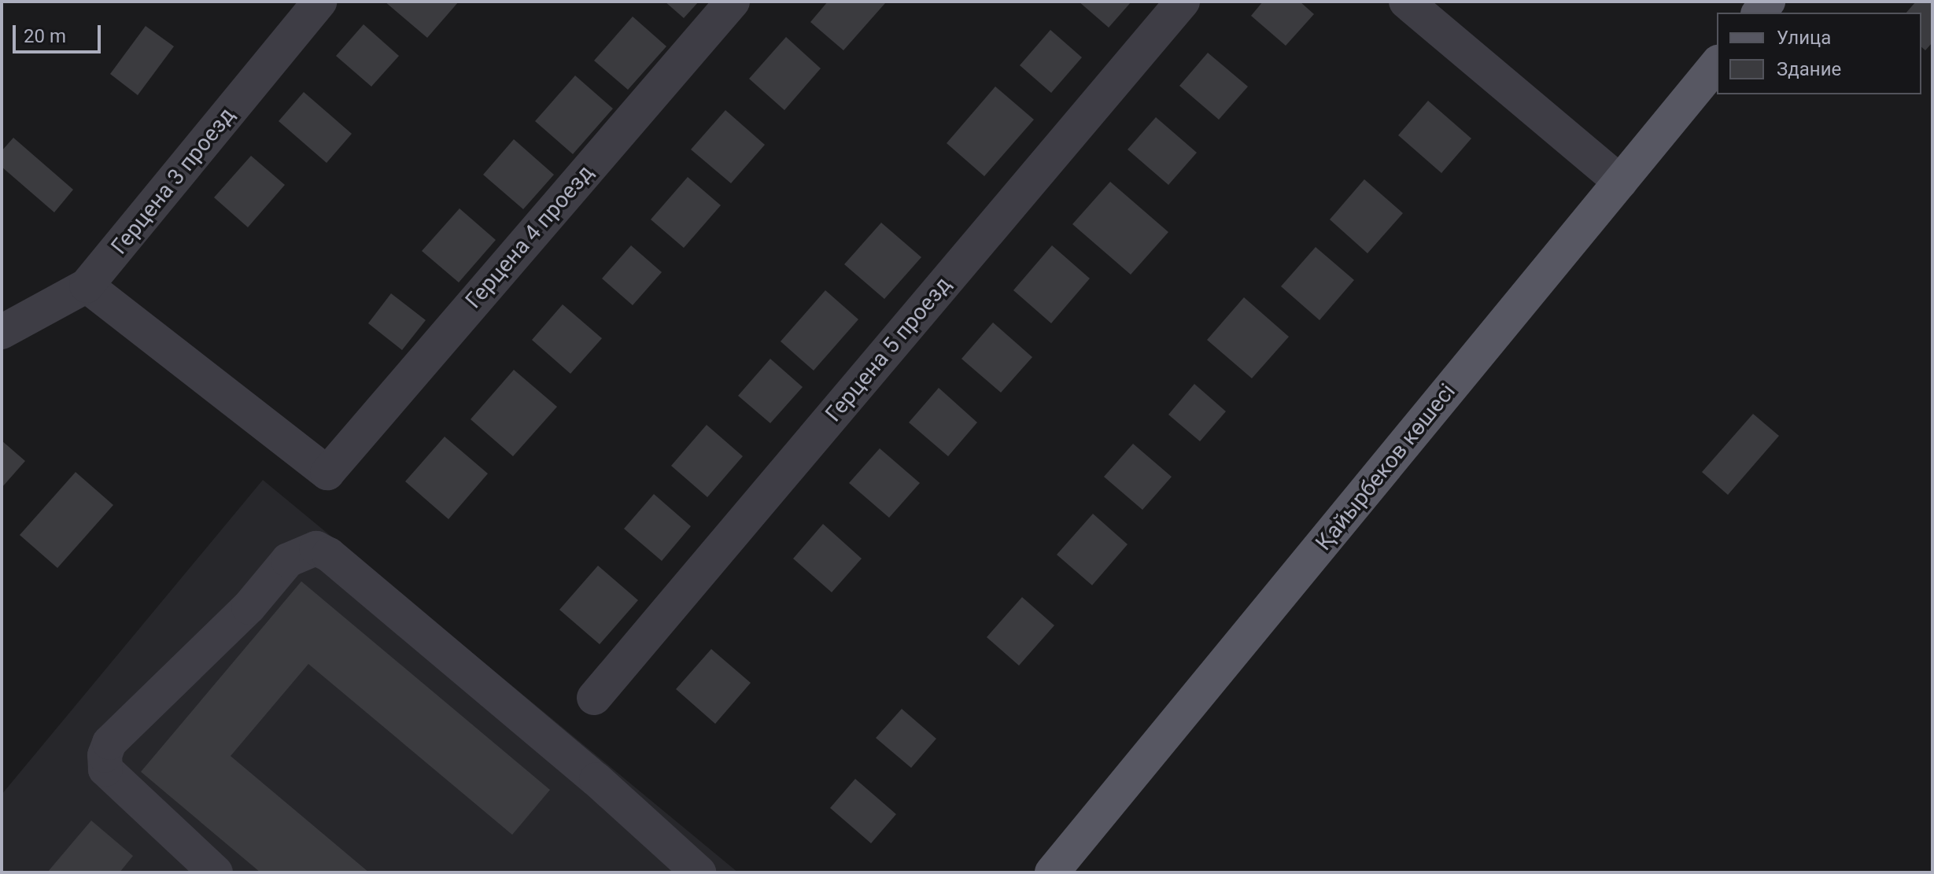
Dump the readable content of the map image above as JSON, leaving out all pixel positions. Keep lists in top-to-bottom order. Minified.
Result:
{"streets":{"main road":["Қайырбеков көшесі"],"street":["Герцена 3 проезд","Герцена 4 проезд","Герцена 5 проезд"]},"crossings":[["Герцена 3 проезд","Герцена 4 проезд"]],"legend":["Улица","Здание"],"scale_bar":"20 m"}
